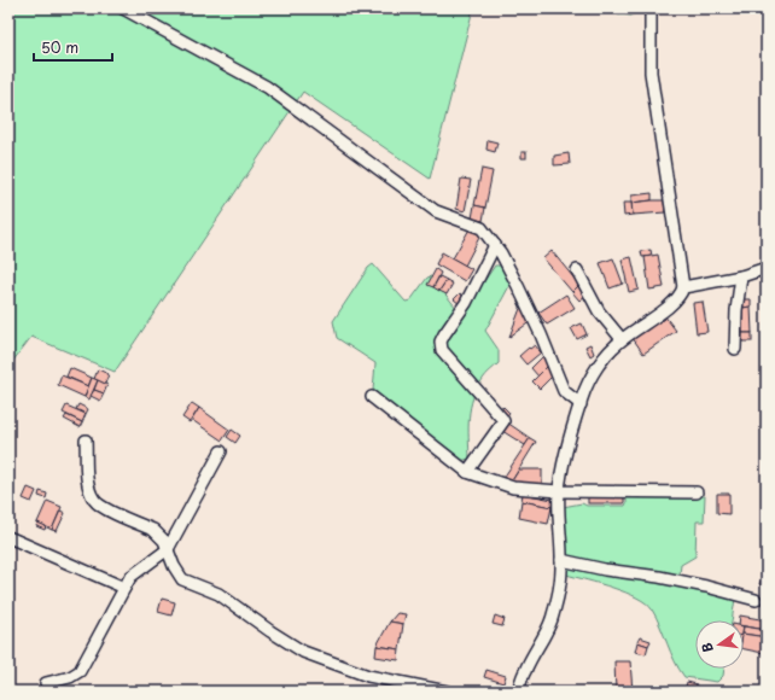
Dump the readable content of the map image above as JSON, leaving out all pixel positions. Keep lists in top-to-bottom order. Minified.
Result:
{"scale_bar":"50 m","north":"left"}
